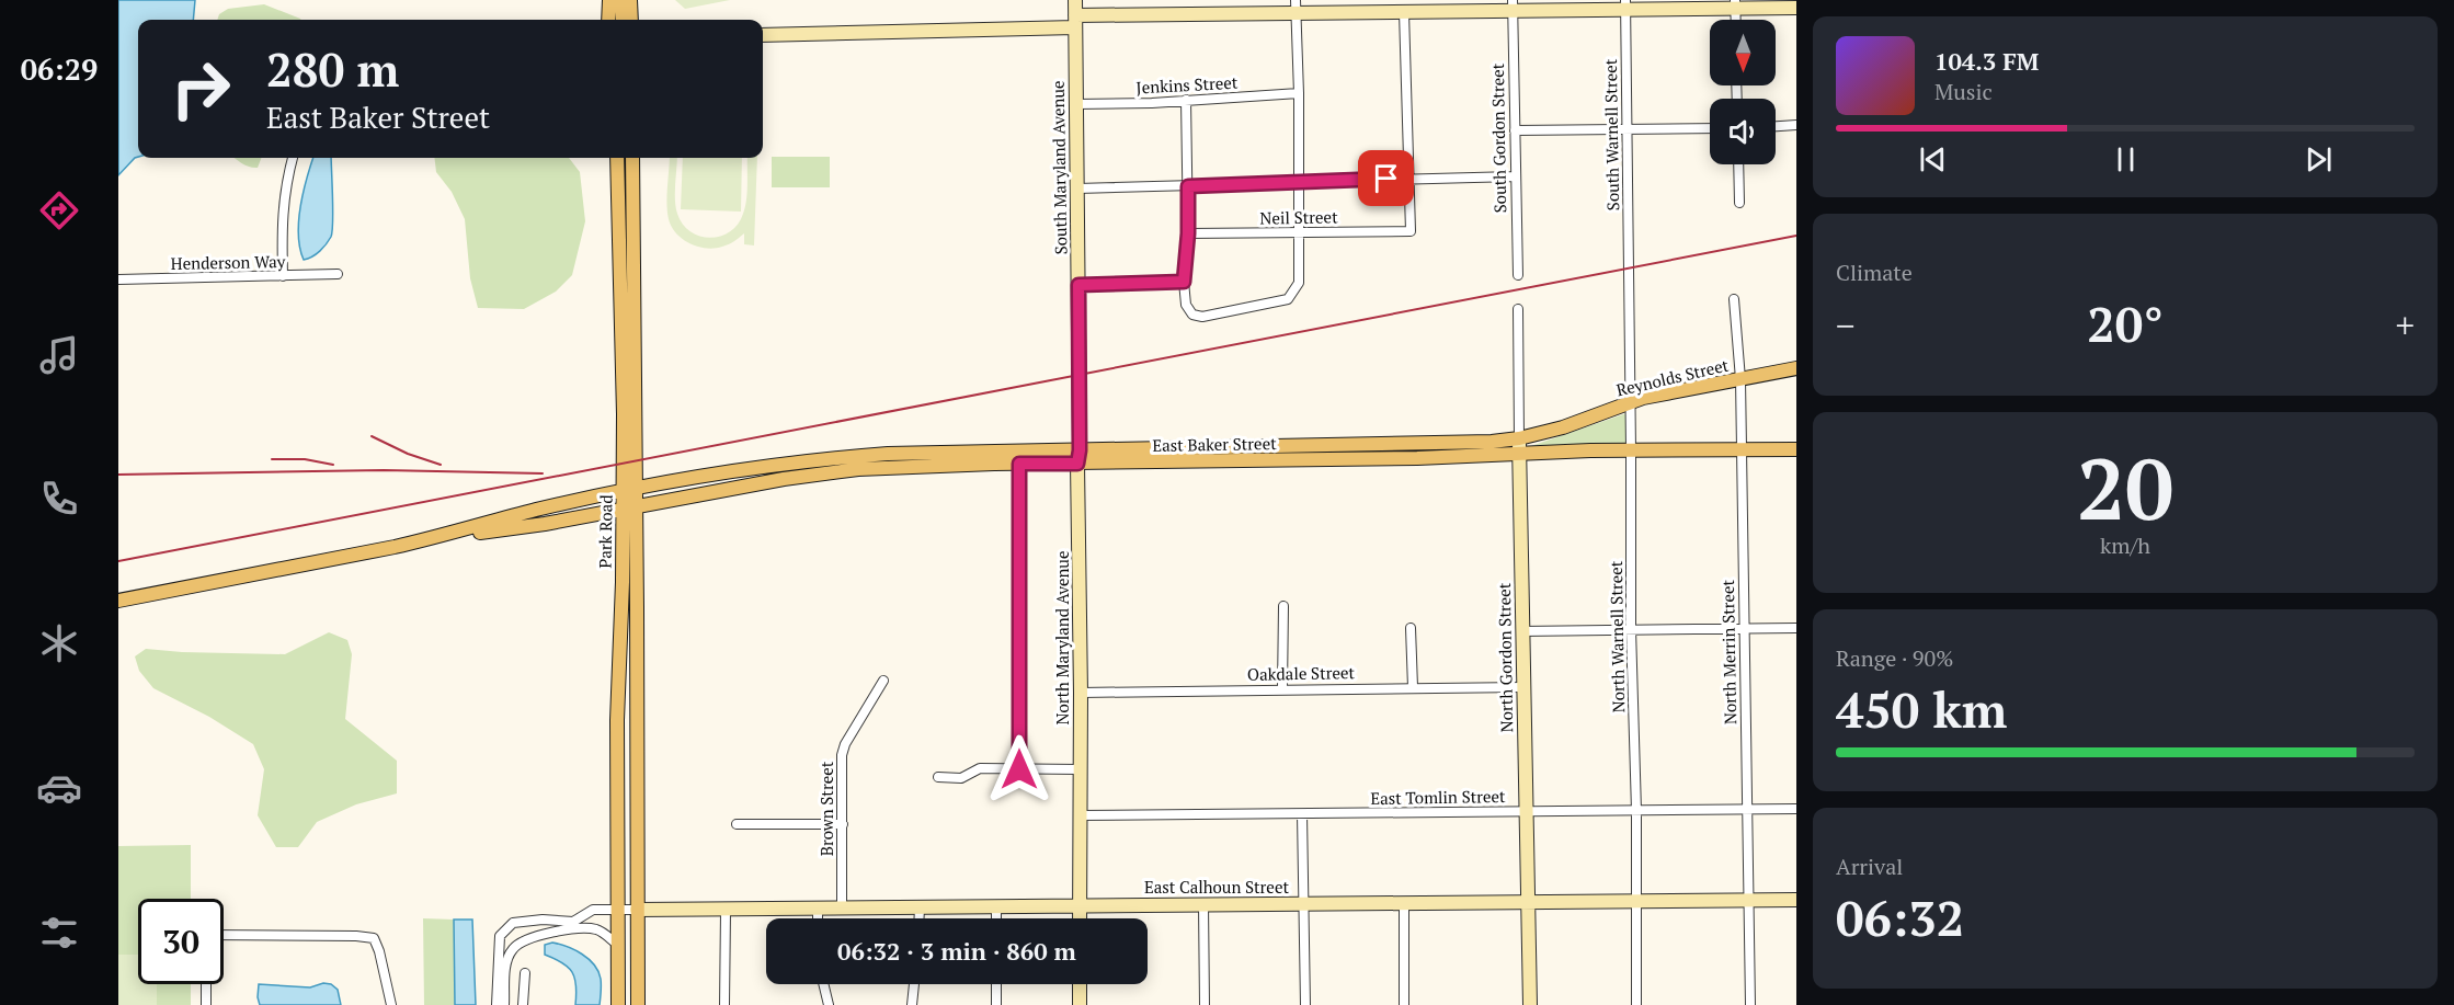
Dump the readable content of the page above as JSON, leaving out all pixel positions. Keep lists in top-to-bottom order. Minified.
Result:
{"streets":{"main road":["Reynolds Street","East Baker Street","Park Road"],"street":["Jenkins Street","South Warnell Street","South Gordon Street","South Maryland Avenue","Neil Street","Henderson Way","North Warnell Street","North Maryland Avenue","North Merrin Street","North Gordon Street","Oakdale Street","East Tomlin Street","Brown Street","East Calhoun Street"]},"crossings":[["Jenkins Street","South Maryland Avenue"],["South Warnell Street","North Warnell Street"],["South Maryland Avenue","North Maryland Avenue"],["Reynolds Street","East Baker Street"],["Reynolds Street","North Warnell Street"],["Reynolds Street","North Merrin Street"],["Reynolds Street","North Gordon Street"],["East Baker Street","Park Road"],["East Baker Street","North Warnell Street"],["East Baker Street","North Maryland Avenue"],["East Baker Street","North Merrin Street"],["East Baker Street","North Gordon Street"],["Park Road","East Calhoun Street"],["North Warnell Street","East Tomlin Street"],["North Warnell Street","East Calhoun Street"],["North Maryland Avenue","Oakdale Street"],["North Maryland Avenue","East Tomlin Street"],["North Maryland Avenue","East Calhoun Street"],["North Merrin Street","East Tomlin Street"],["North Merrin Street","East Calhoun Street"],["North Gordon Street","Oakdale Street"],["North Gordon Street","East Tomlin Street"],["North Gordon Street","East Calhoun Street"],["Brown Street","East Calhoun Street"]],"north":"bottom","page":{"tabs":"06:29","turn":["280 m","East Baker Street"],"song":["104.3 FM","Music"],"tile":["Climate",["20","km/h"],["Range · 90%","450 km"],["Arrival","06:32"]],"heat":["−","20°","+"],"limit":"30","trip":"06:32 · 3 min · 860 m"}}
